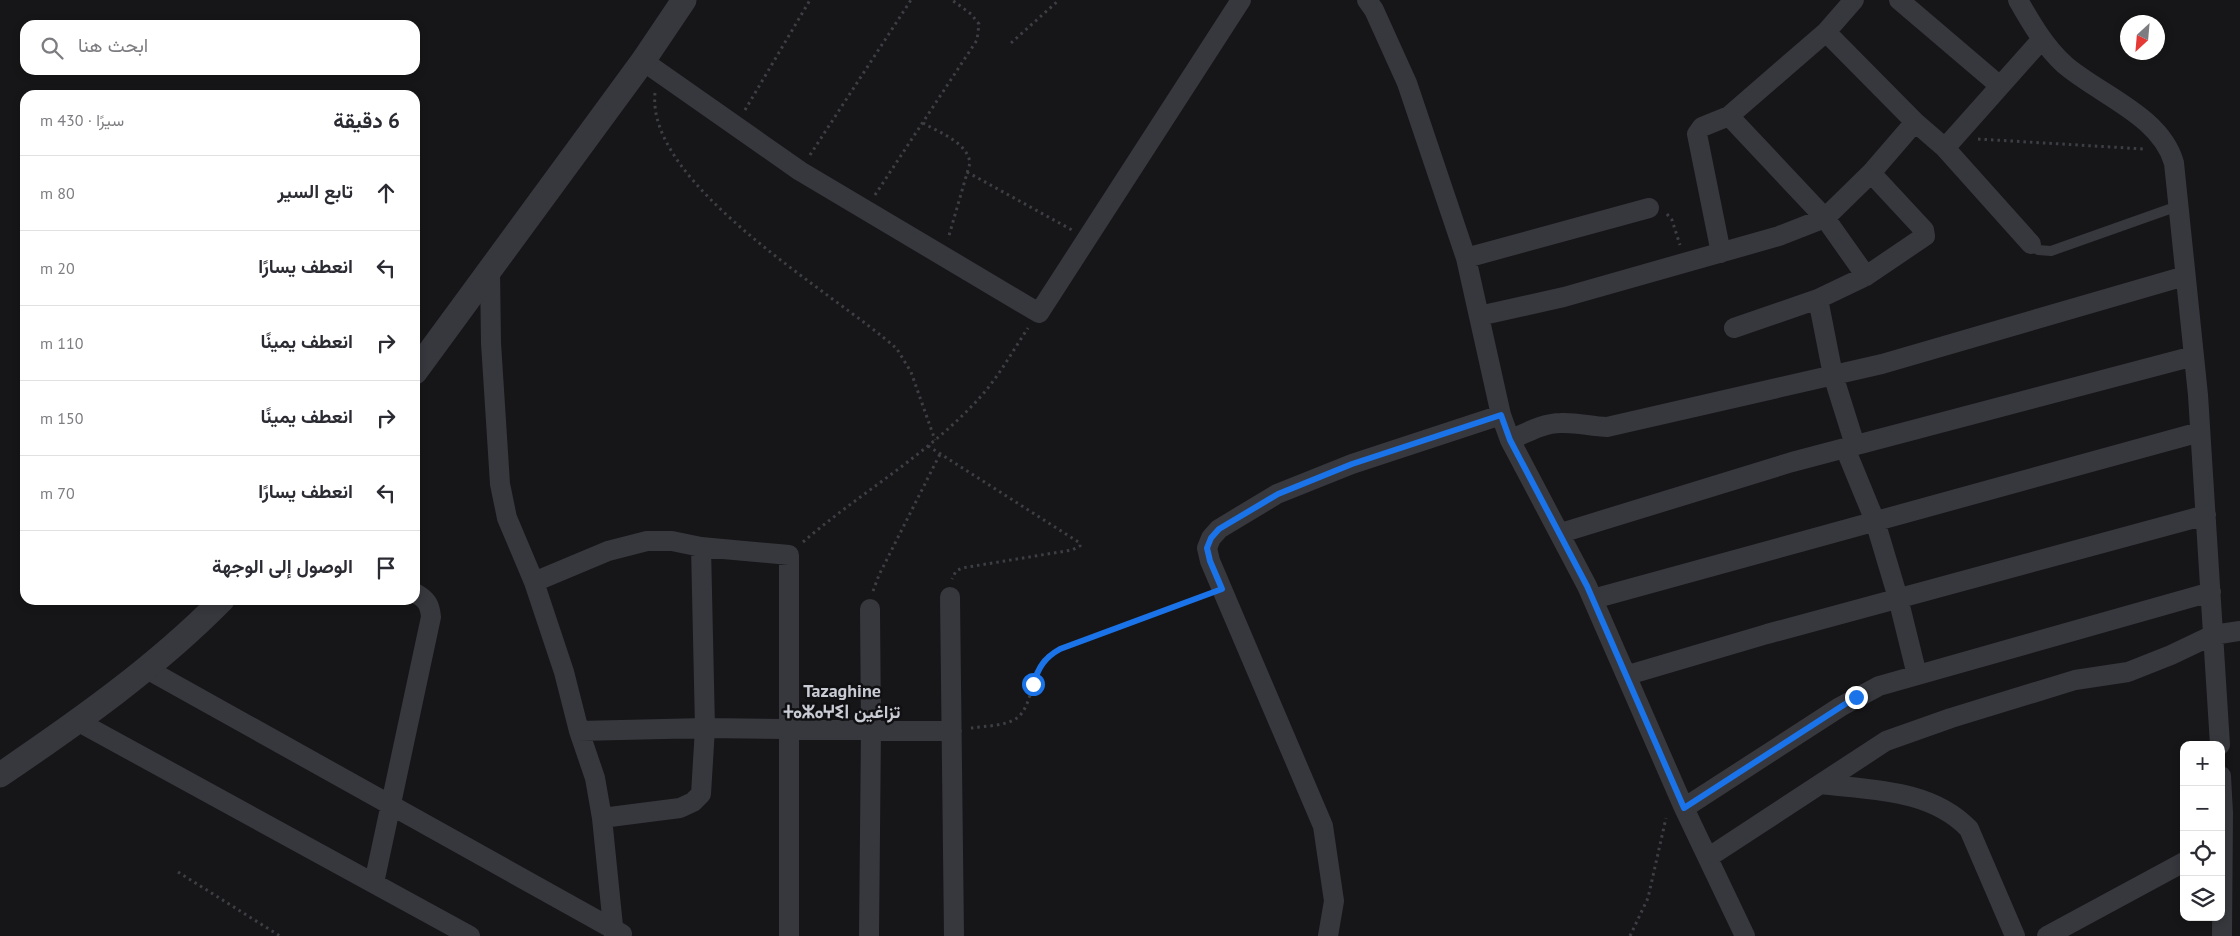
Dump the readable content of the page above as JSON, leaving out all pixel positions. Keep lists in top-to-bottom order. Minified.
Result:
{"districts":["Tazaghine ⵜⴰⵣⴰⵖⵉⵏ تزاغين"],"north":"bottom left","page":{"search":"ابحث هنا","heading":["6 دقيقة","سيرًا · 430 m"],"list":[["تابع السير","80 m"],["انعطف يسارًا","20 m"],["انعطف يمينًا","110 m"],["انعطف يمينًا","150 m"],["انعطف يسارًا","70 m"],"الوصول إلى الوجهة"],"map_buttons":["+","−"]}}
